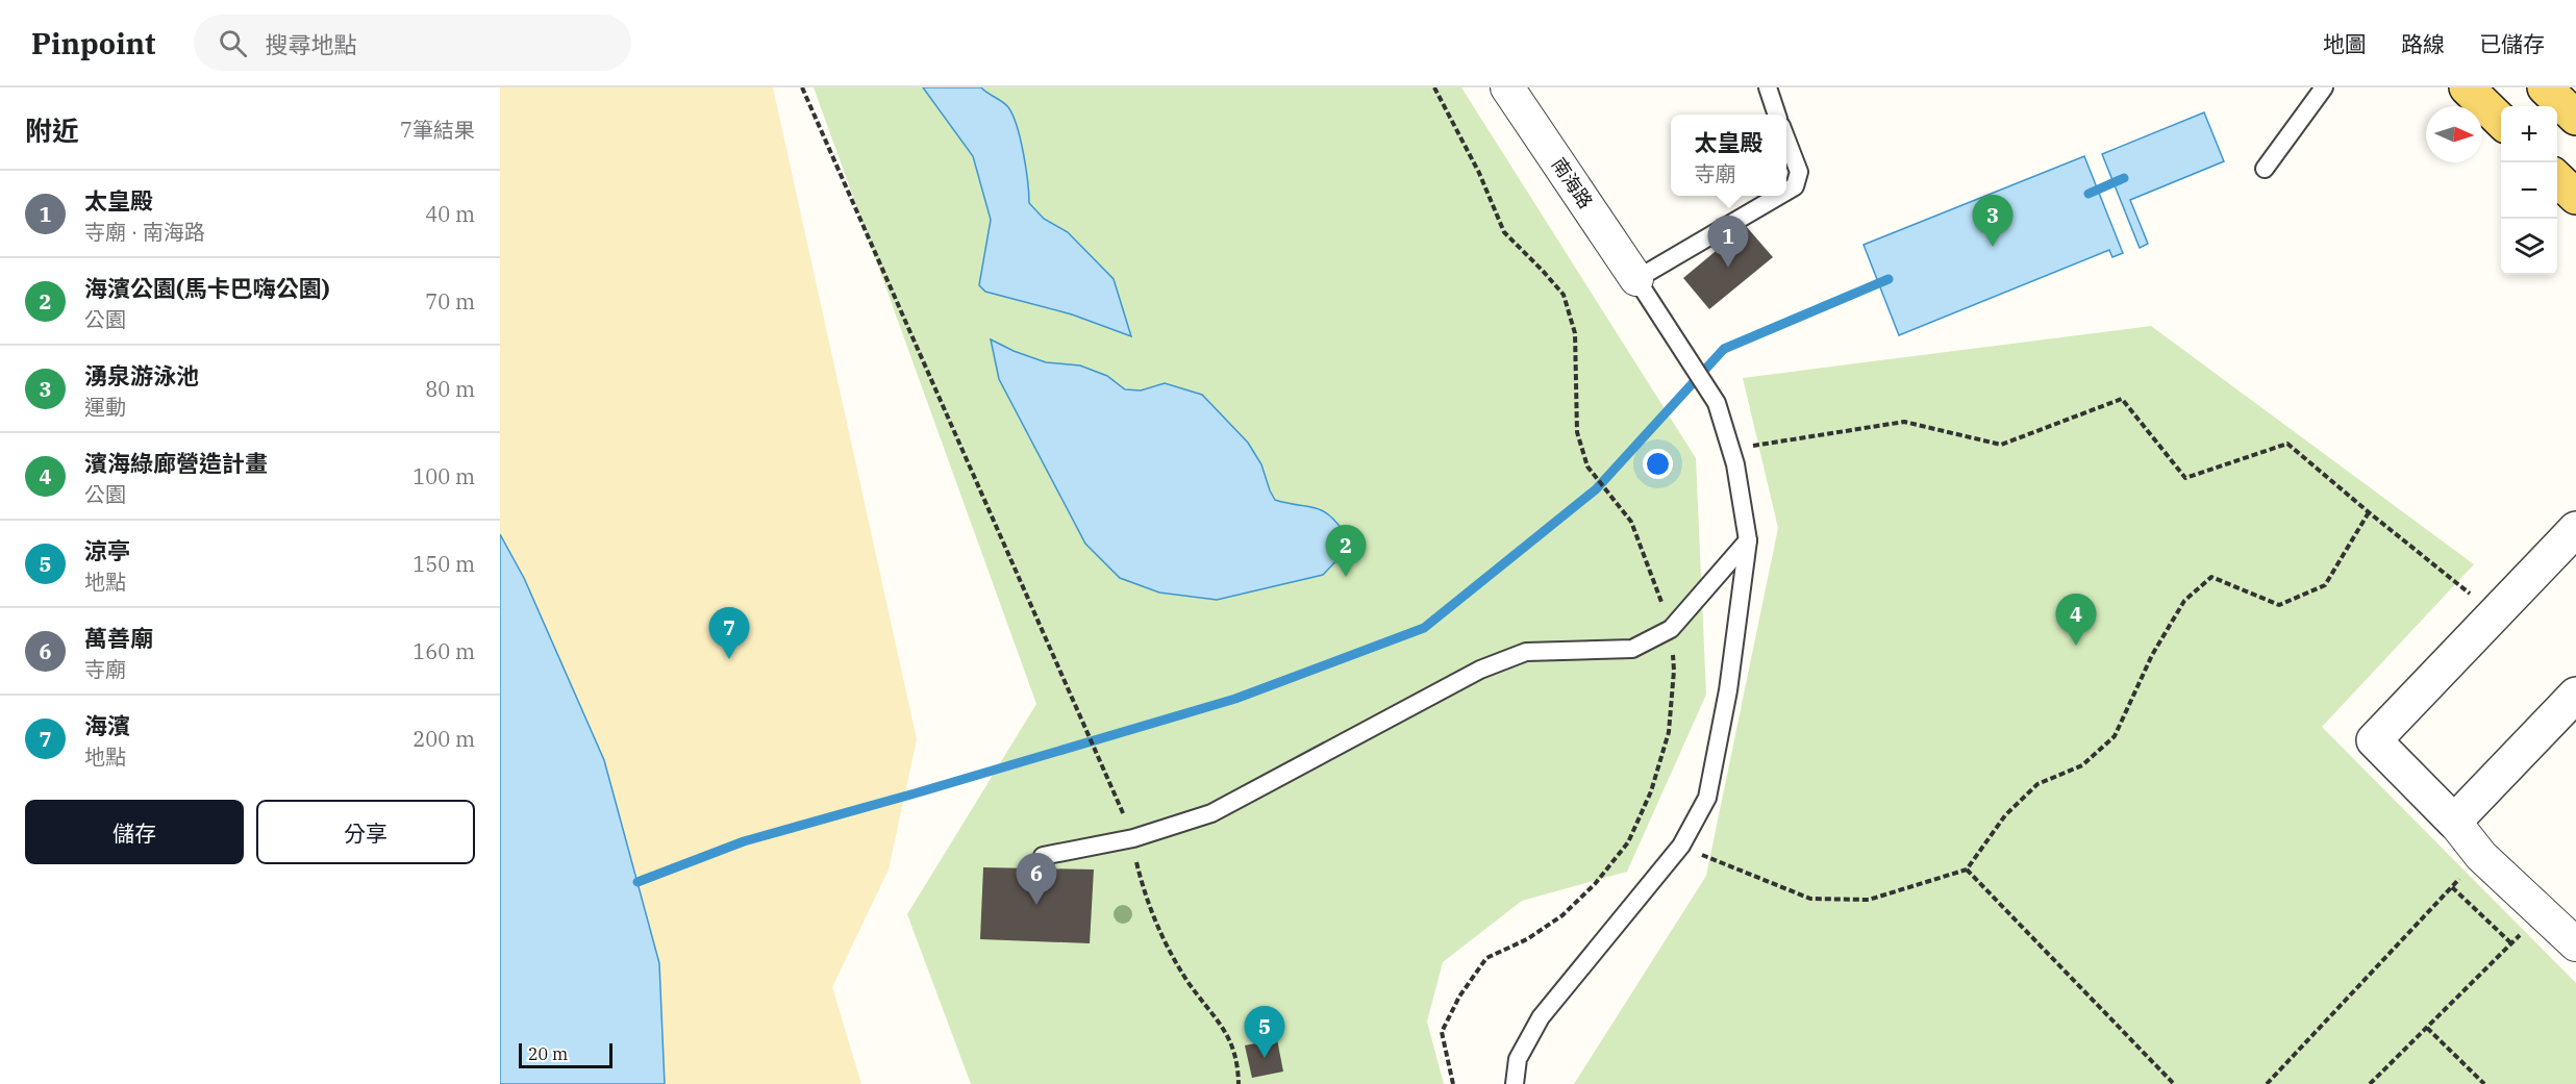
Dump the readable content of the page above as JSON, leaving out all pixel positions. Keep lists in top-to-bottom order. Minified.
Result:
{"streets":{"street":["南海路"]},"scale_bar":"20 m","north":"right","page":{"header":"Pinpoint","search":"搜尋地點","nav":["地圖","路線","已儲存"],"heading":["附近","7筆結果"],"map_buttons":["+","−"],"popup":["太皇殿","寺廟"],"list":[{"mark":"1","name":"太皇殿","note":"寺廟 · 南海路","value":"40 m"},{"mark":"2","name":"海濱公園(馬卡巴嗨公園)","note":"公園","value":"70 m"},{"mark":"3","name":"湧泉游泳池","note":"運動","value":"80 m"},{"mark":"4","name":"濱海綠廊營造計畫","note":"公園","value":"100 m"},{"mark":"5","name":"涼亭","note":"地點","value":"150 m"},{"mark":"6","name":"萬善廟","note":"寺廟","value":"160 m"},{"mark":"7","name":"海濱","note":"地點","value":"200 m"}],"pins":["3","1","2","4","7","6","5"],"buttons":["儲存","分享"],"scale":"20 m"}}
